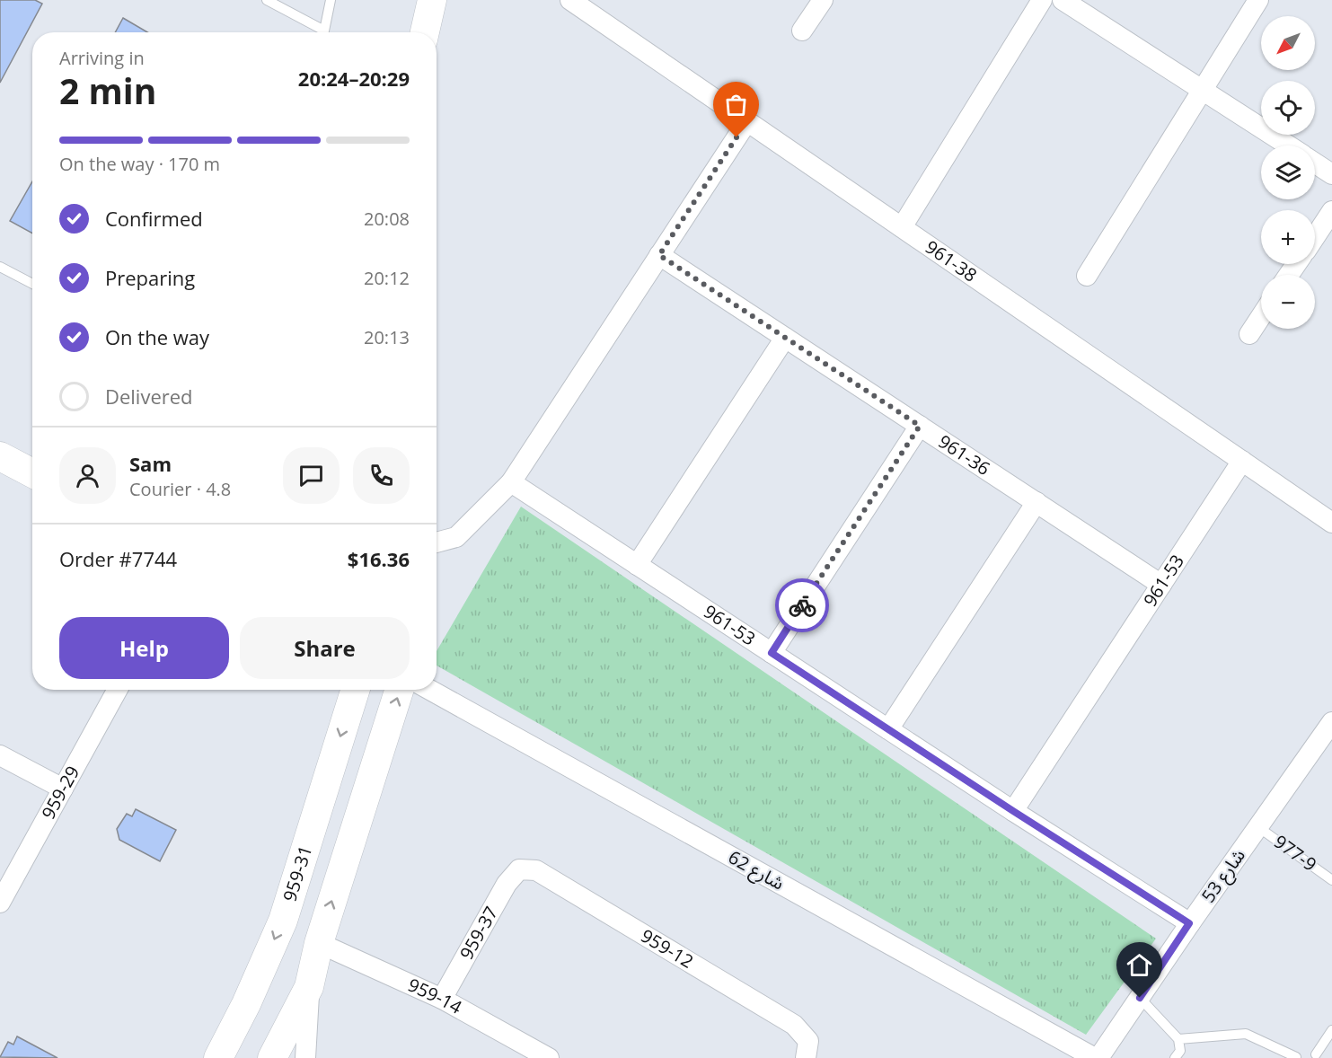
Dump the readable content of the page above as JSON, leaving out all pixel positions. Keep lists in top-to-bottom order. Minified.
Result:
{"streets":{"street":["961-38","961-36","961-53","959-29","شارع 62","959-31","شارع 53","959-37","959-12","959-14"],"lane":["977-9"]},"crossings":[["961-38","961-53"],["961-36","961-53"],["977-9","شارع 53"],["شارع 62","شارع 53"],["959-37","959-12"],["959-37","959-14"]],"north":"bottom left","page":{"map_buttons":["+","−"],"heading":["2 min","Arriving in","20:24–20:29"],"panel":["Sam","Courier · 4.8","Order #7744","$16.36"],"bar":"On the way · 170 m","list":[["Confirmed","20:08"],["Preparing","20:12"],["On the way","20:13"],"Delivered"],"buttons":["Help","Share"]}}
